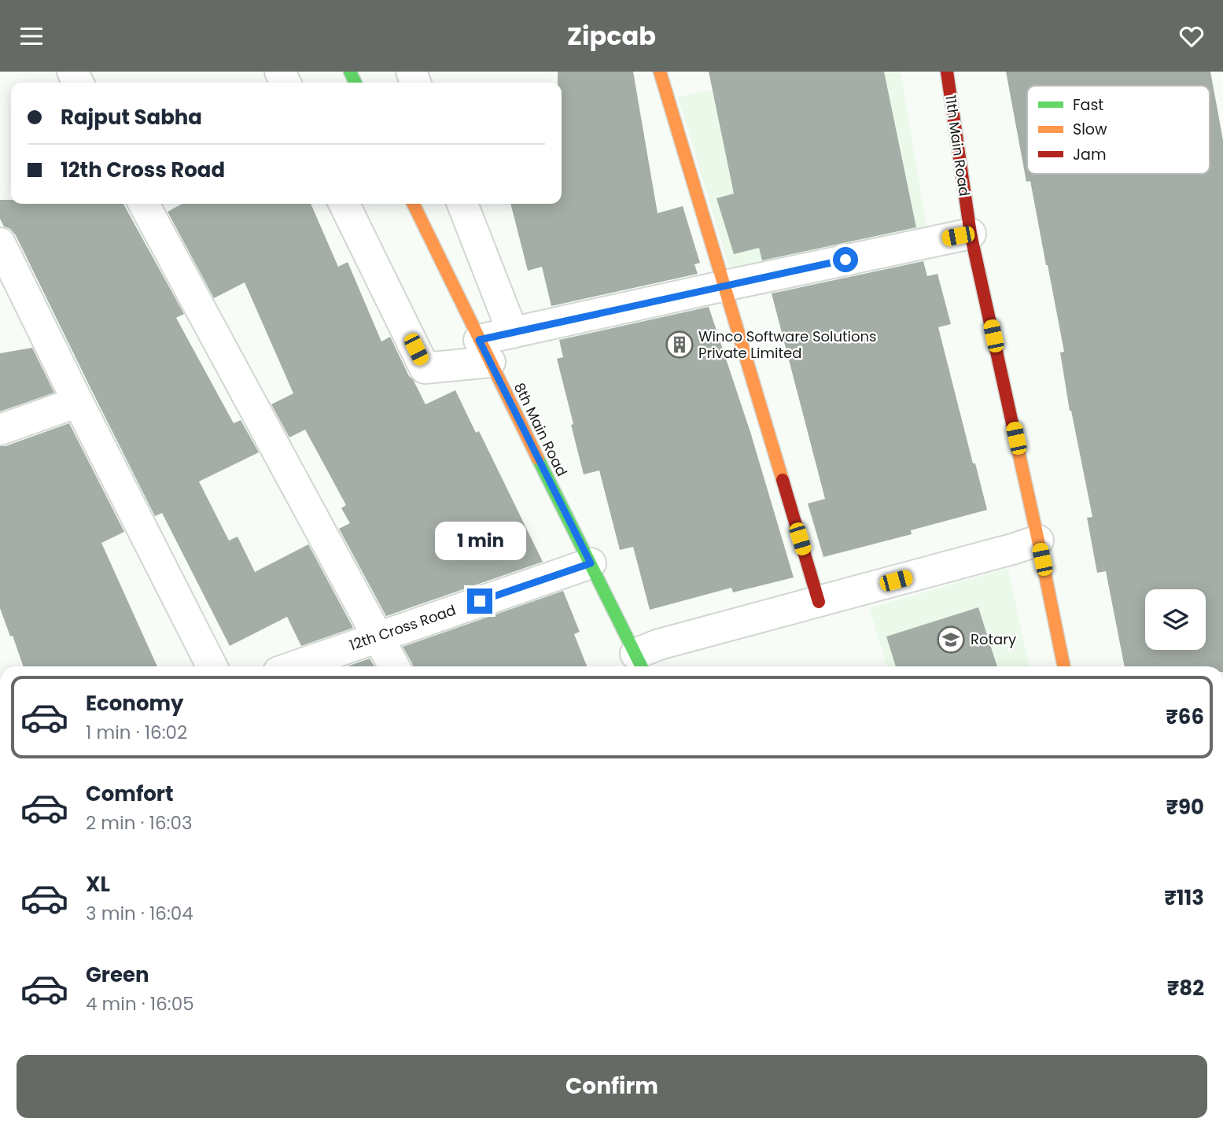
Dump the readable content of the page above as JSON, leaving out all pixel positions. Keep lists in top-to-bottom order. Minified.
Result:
{"streets":{"street":["11th Main Road","8th Main Road","12th Cross Road"]},"crossings":[["8th Main Road","12th Cross Road"]],"places":{"building":["Winco Software Solutions Private Limited"],"school or university":["Rotary"]},"legend":["Fast","Slow","Jam"],"page":{"header":"Zipcab","banner":["Rajput Sabha","12th Cross Road"],"bubble":"1 min","list":[{"name":"Economy","note":"1 min · 16:02","value":"₹66"},{"name":"Comfort","note":"2 min · 16:03","value":"₹90"},{"name":"XL","note":"3 min · 16:04","value":"₹113"},{"name":"Green","note":"4 min · 16:05","value":"₹82"}],"buttons":"Confirm"}}
